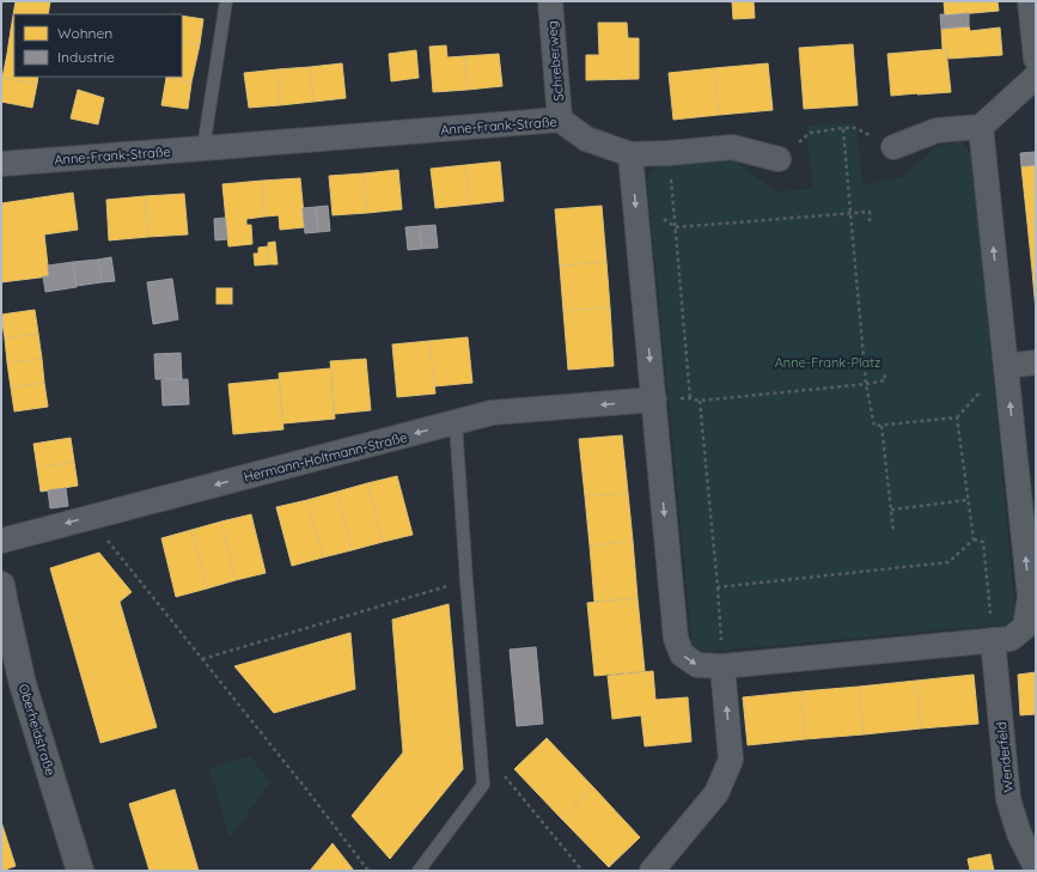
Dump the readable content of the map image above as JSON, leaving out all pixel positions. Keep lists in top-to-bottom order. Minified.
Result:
{"streets":{"street":["Schreberweg","Anne-Frank-Straße","Hermann-Holtmann-Straße","Oberheidstraße","Wenderfeld"]},"crossings":[["Schreberweg","Anne-Frank-Straße"]],"one_way":["Hermann-Holtmann-Straße"],"parks":["Anne-Frank-Platz"],"legend":["Wohnen","Industrie"]}
